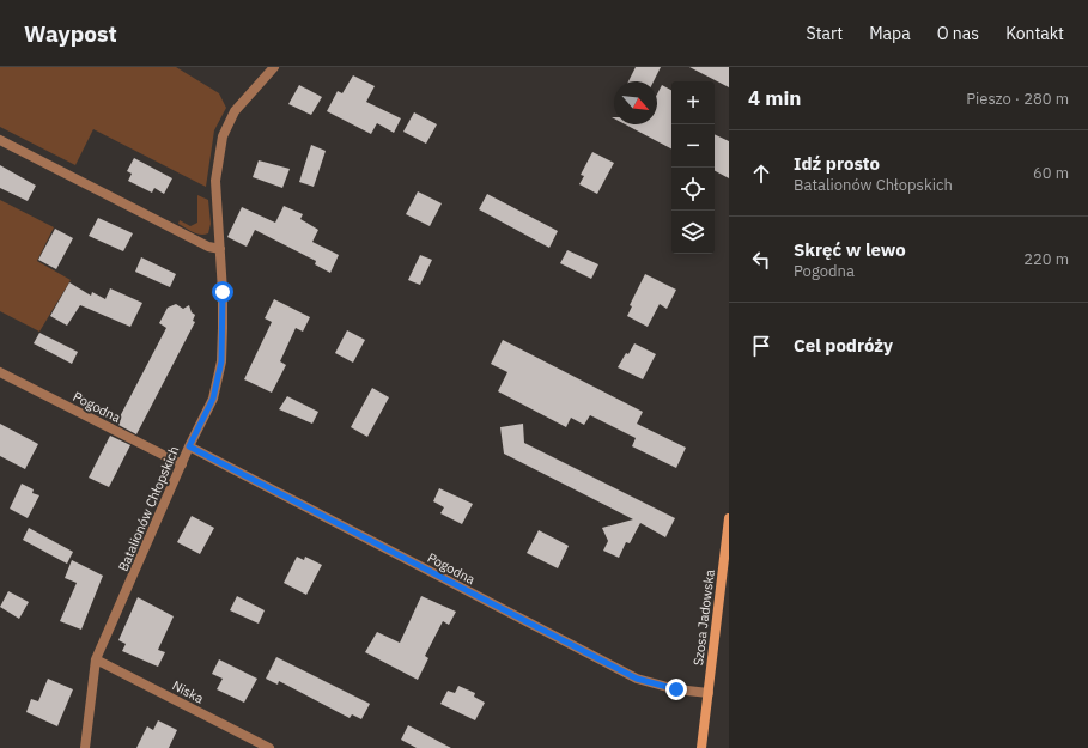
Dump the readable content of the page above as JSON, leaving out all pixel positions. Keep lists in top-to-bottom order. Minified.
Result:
{"streets":{"main road":["Szosa Jadowska"],"street":["Pogodna","Batalionów Chłopskich","Niska"]},"crossings":[["Pogodna","Batalionów Chłopskich"],["Pogodna","Szosa Jadowska"],["Batalionów Chłopskich","Niska"]],"north":"bottom right","page":{"header":"Waypost","nav":["Start","Mapa","O nas","Kontakt"],"heading":["4 min","Pieszo · 280 m"],"map_buttons":["+","−"],"list":[["Idź prosto","Batalionów Chłopskich","60 m"],["Skręć w lewo","Pogodna","220 m"],"Cel podróży"]}}
